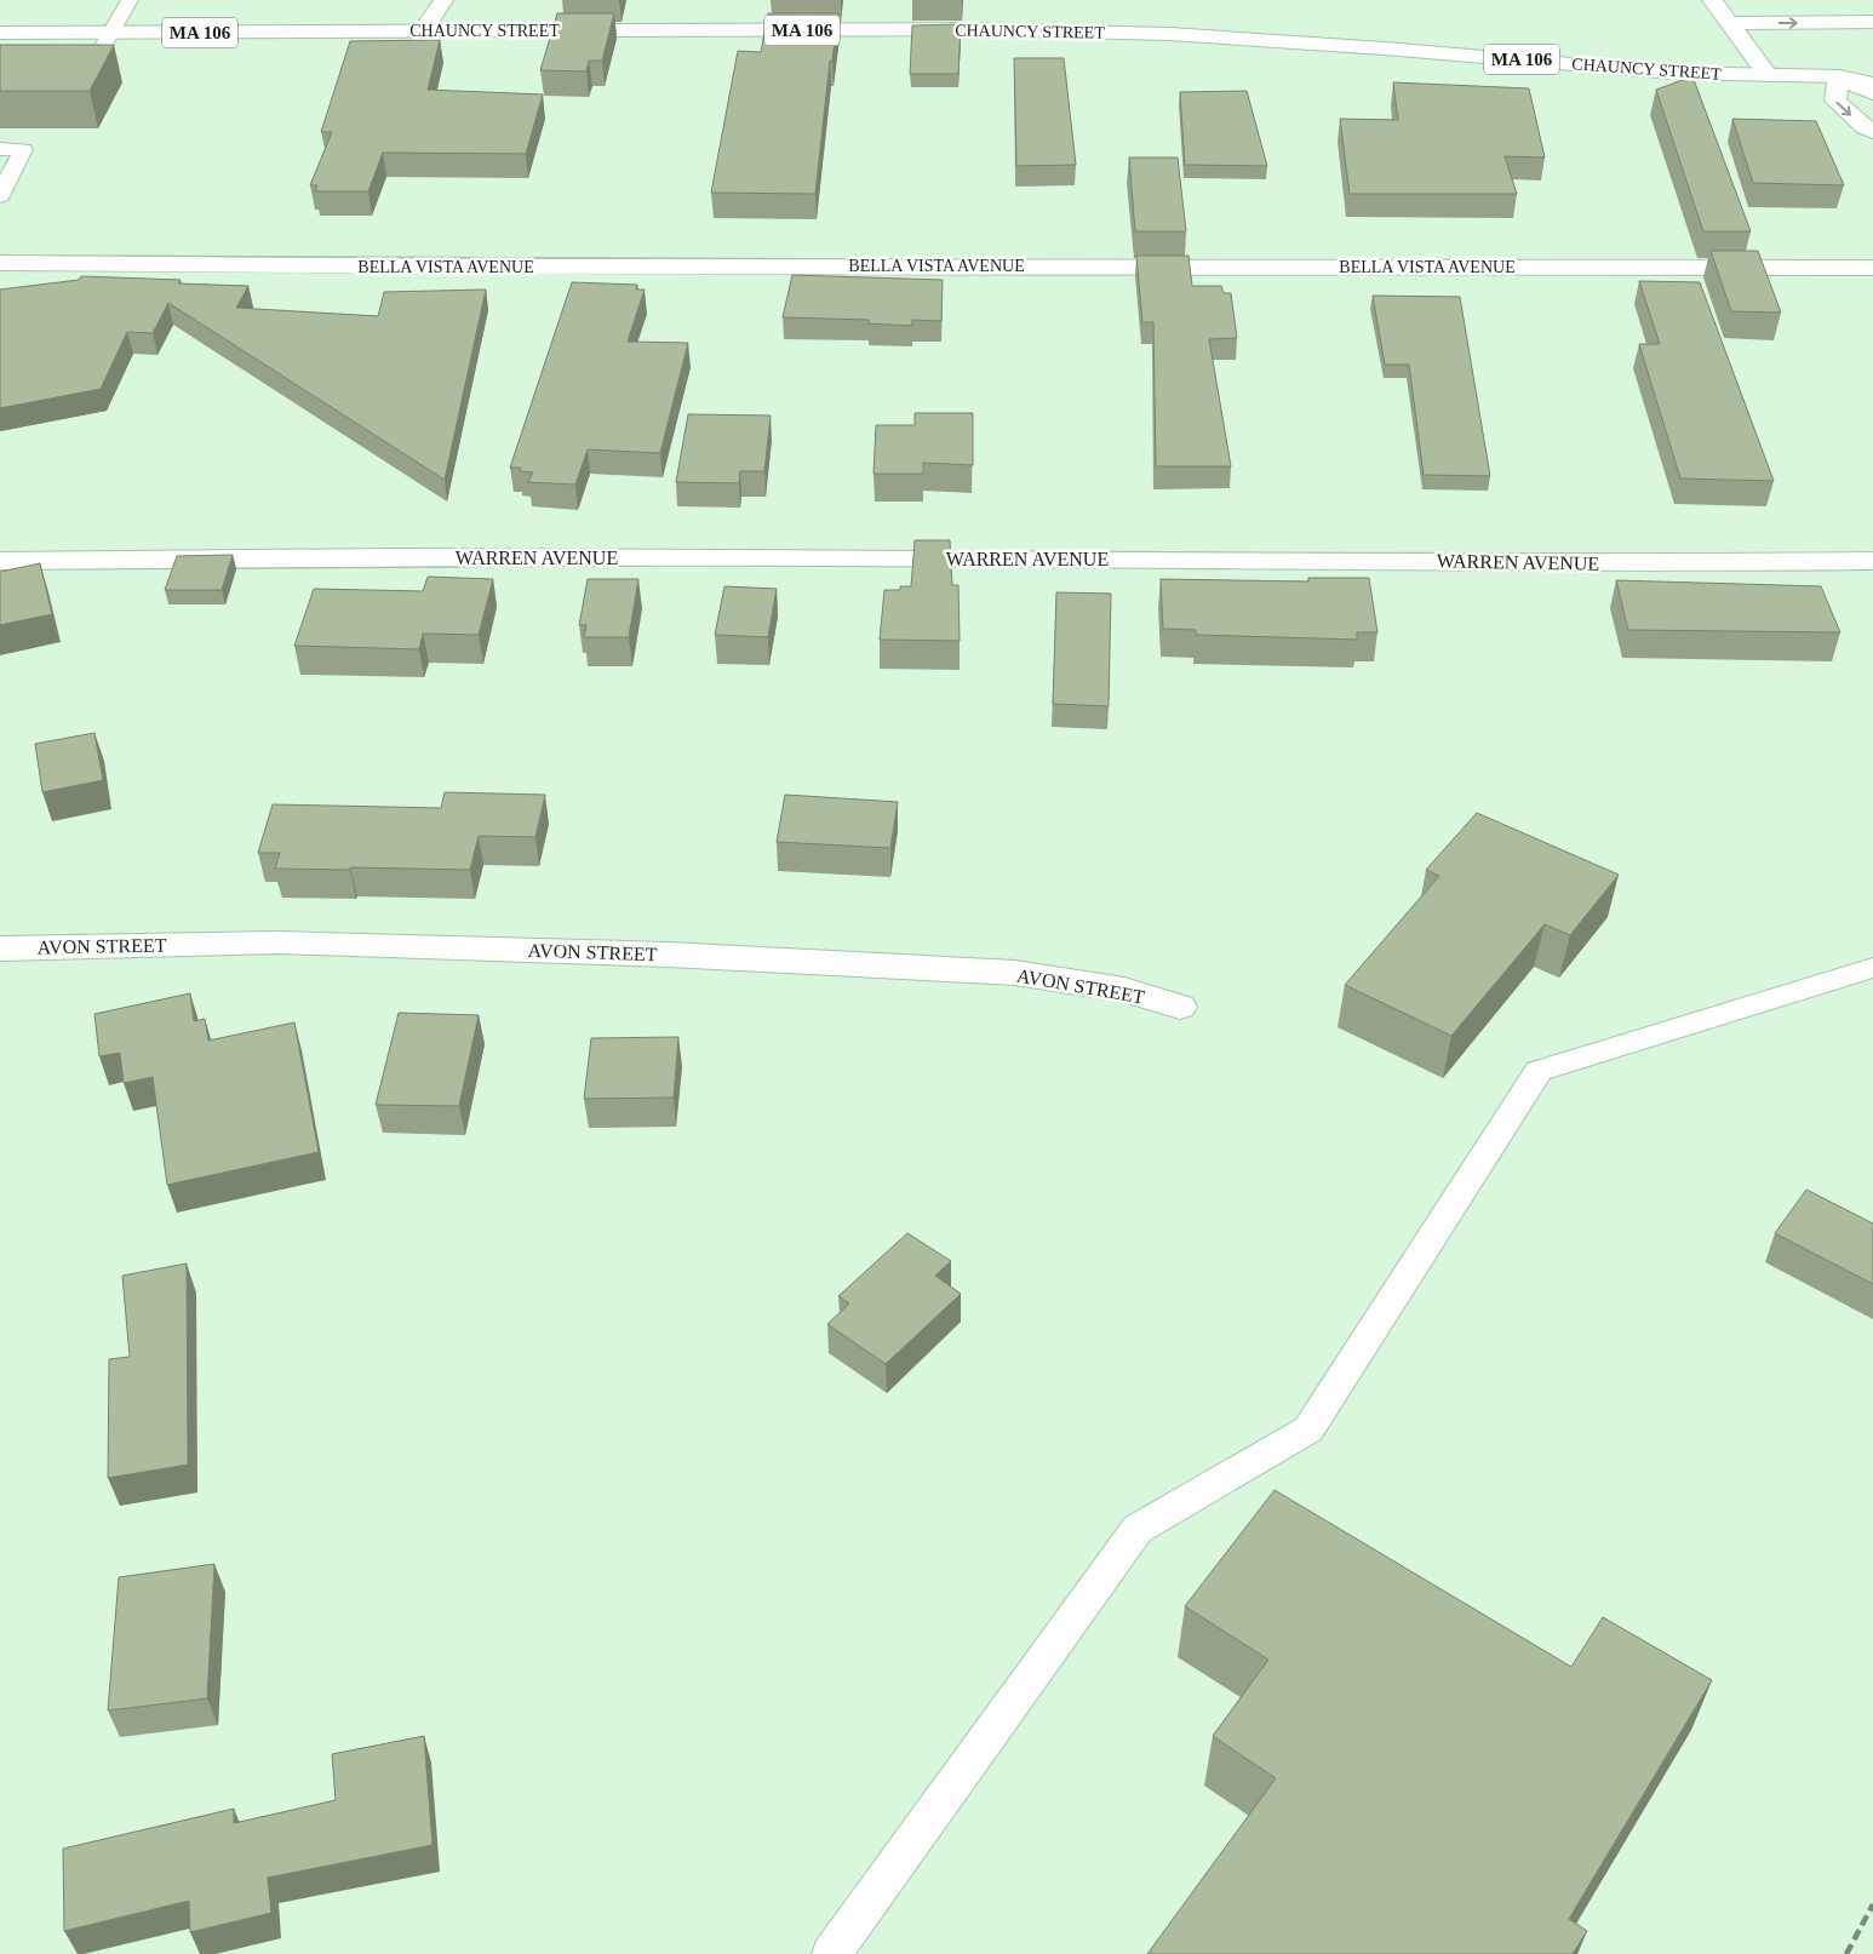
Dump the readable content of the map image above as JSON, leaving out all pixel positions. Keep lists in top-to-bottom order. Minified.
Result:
{"streets":{"street":["CHAUNCY STREET","MA 106","BELLA VISTA AVENUE","WARREN AVENUE","AVON STREET"]}}
